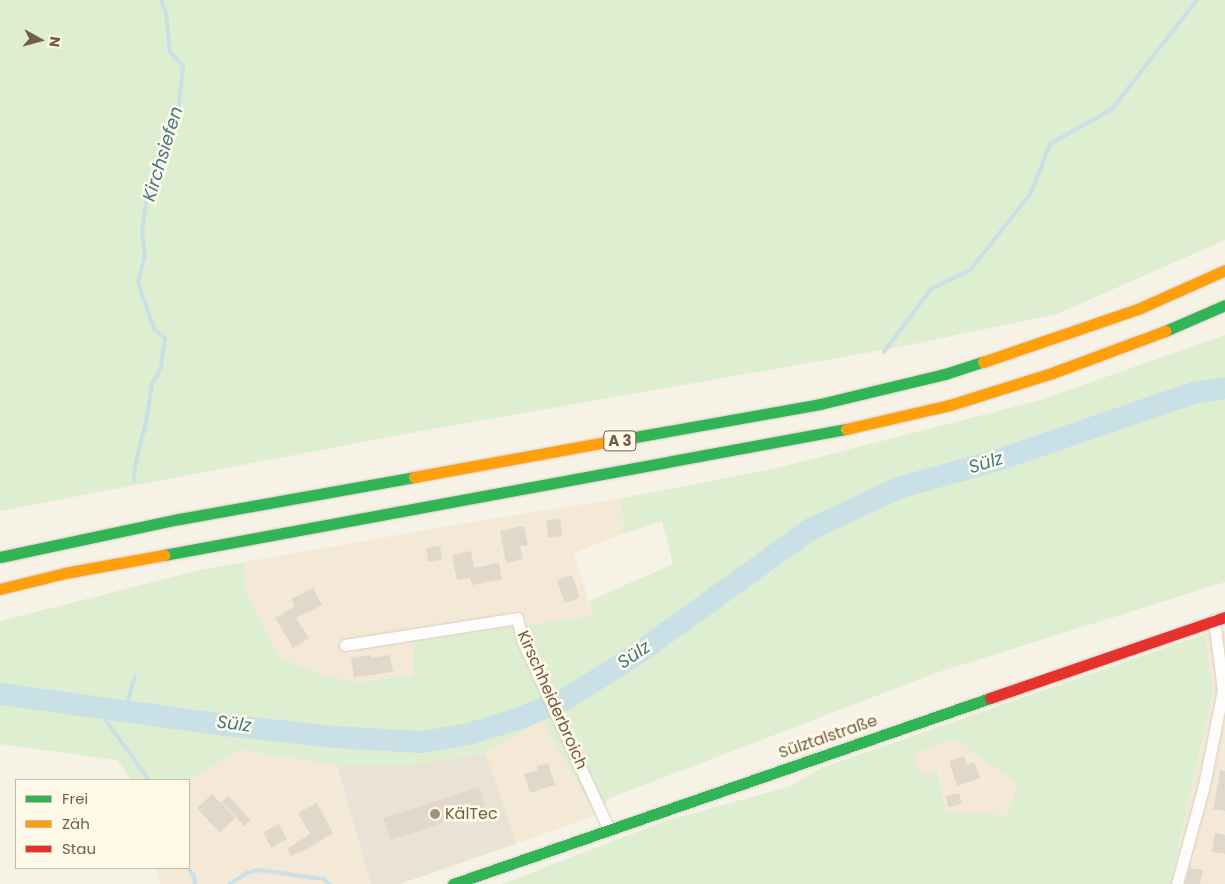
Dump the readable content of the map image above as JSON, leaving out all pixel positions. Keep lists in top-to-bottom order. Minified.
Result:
{"streets":{"main road":["A 3","Sülztalstraße"],"street":["Kirschheiderbroich"]},"crossings":[["Kirschheiderbroich","Sülztalstraße"]],"water":["Kirchsiefen","Sülz"],"places":["KälTec"],"legend":["Frei","Zäh","Stau"],"north":"right"}
